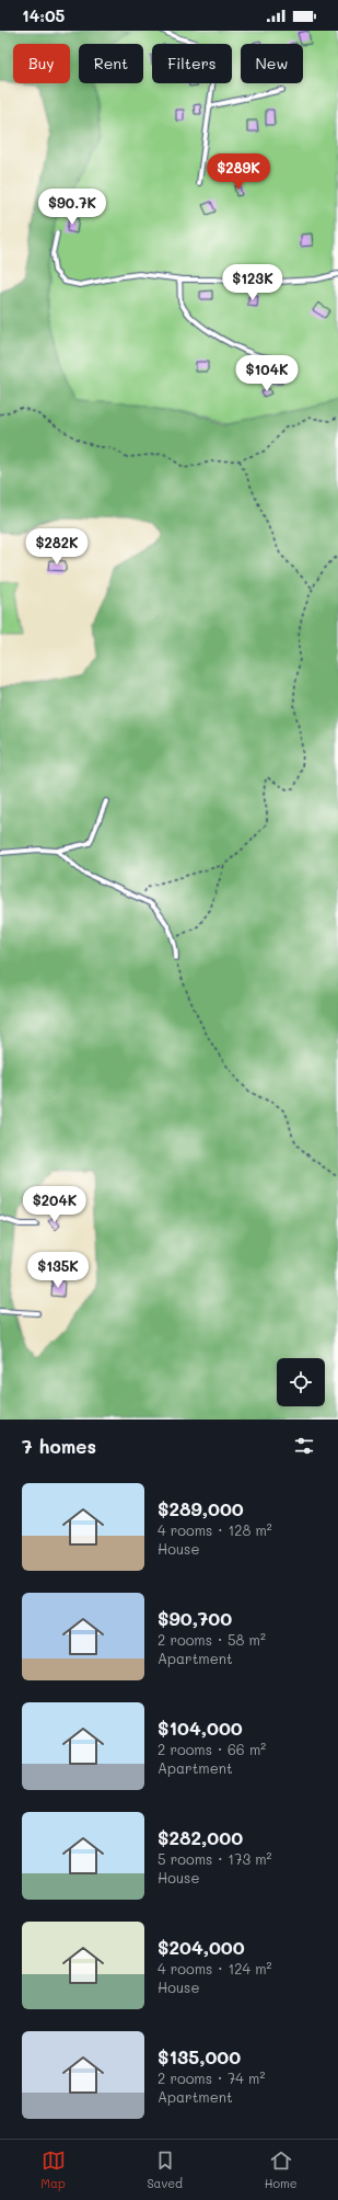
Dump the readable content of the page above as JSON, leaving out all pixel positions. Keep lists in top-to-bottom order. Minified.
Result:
{"page":{"status":"14:05","chip":["Buy","Rent","Filters","New"],"price":["$289K","$90.7K","$123K","$104K","$282K","$204K","$135K"],"heading":"7 homes","list":[{"name":"$289,000","note":"4 rooms · 128 m² · House"},{"name":"$90,700","note":"2 rooms · 58 m² · Apartment"},{"name":"$104,000","note":"2 rooms · 66 m² · Apartment"},{"name":"$282,000","note":"5 rooms · 173 m² · House"},{"name":"$204,000","note":"4 rooms · 124 m² · House"},{"name":"$135,000","note":"2 rooms · 74 m² · Apartment"}],"tabs":["Map","Saved","Home"]}}
